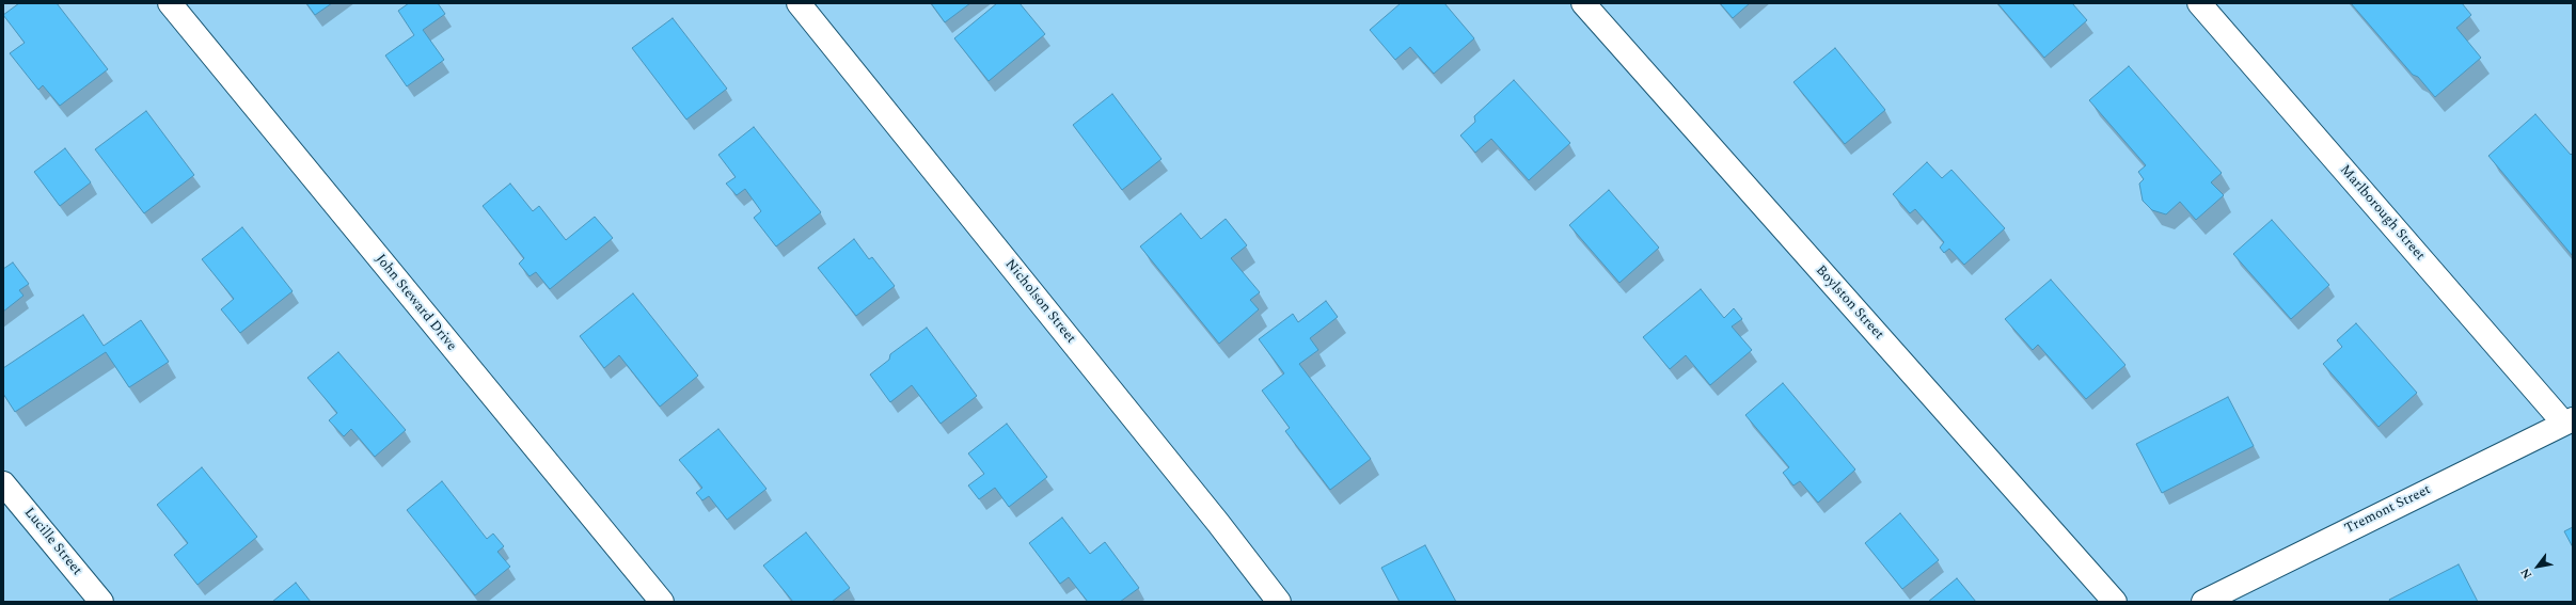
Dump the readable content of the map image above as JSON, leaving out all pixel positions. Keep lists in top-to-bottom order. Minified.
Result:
{"streets":{"street":["Marlborough Street","Nicholson Street","John Steward Drive","Boylston Street","Tremont Street","Lucille Street"]},"crossings":[["Marlborough Street","Tremont Street"]],"north":"bottom left"}
